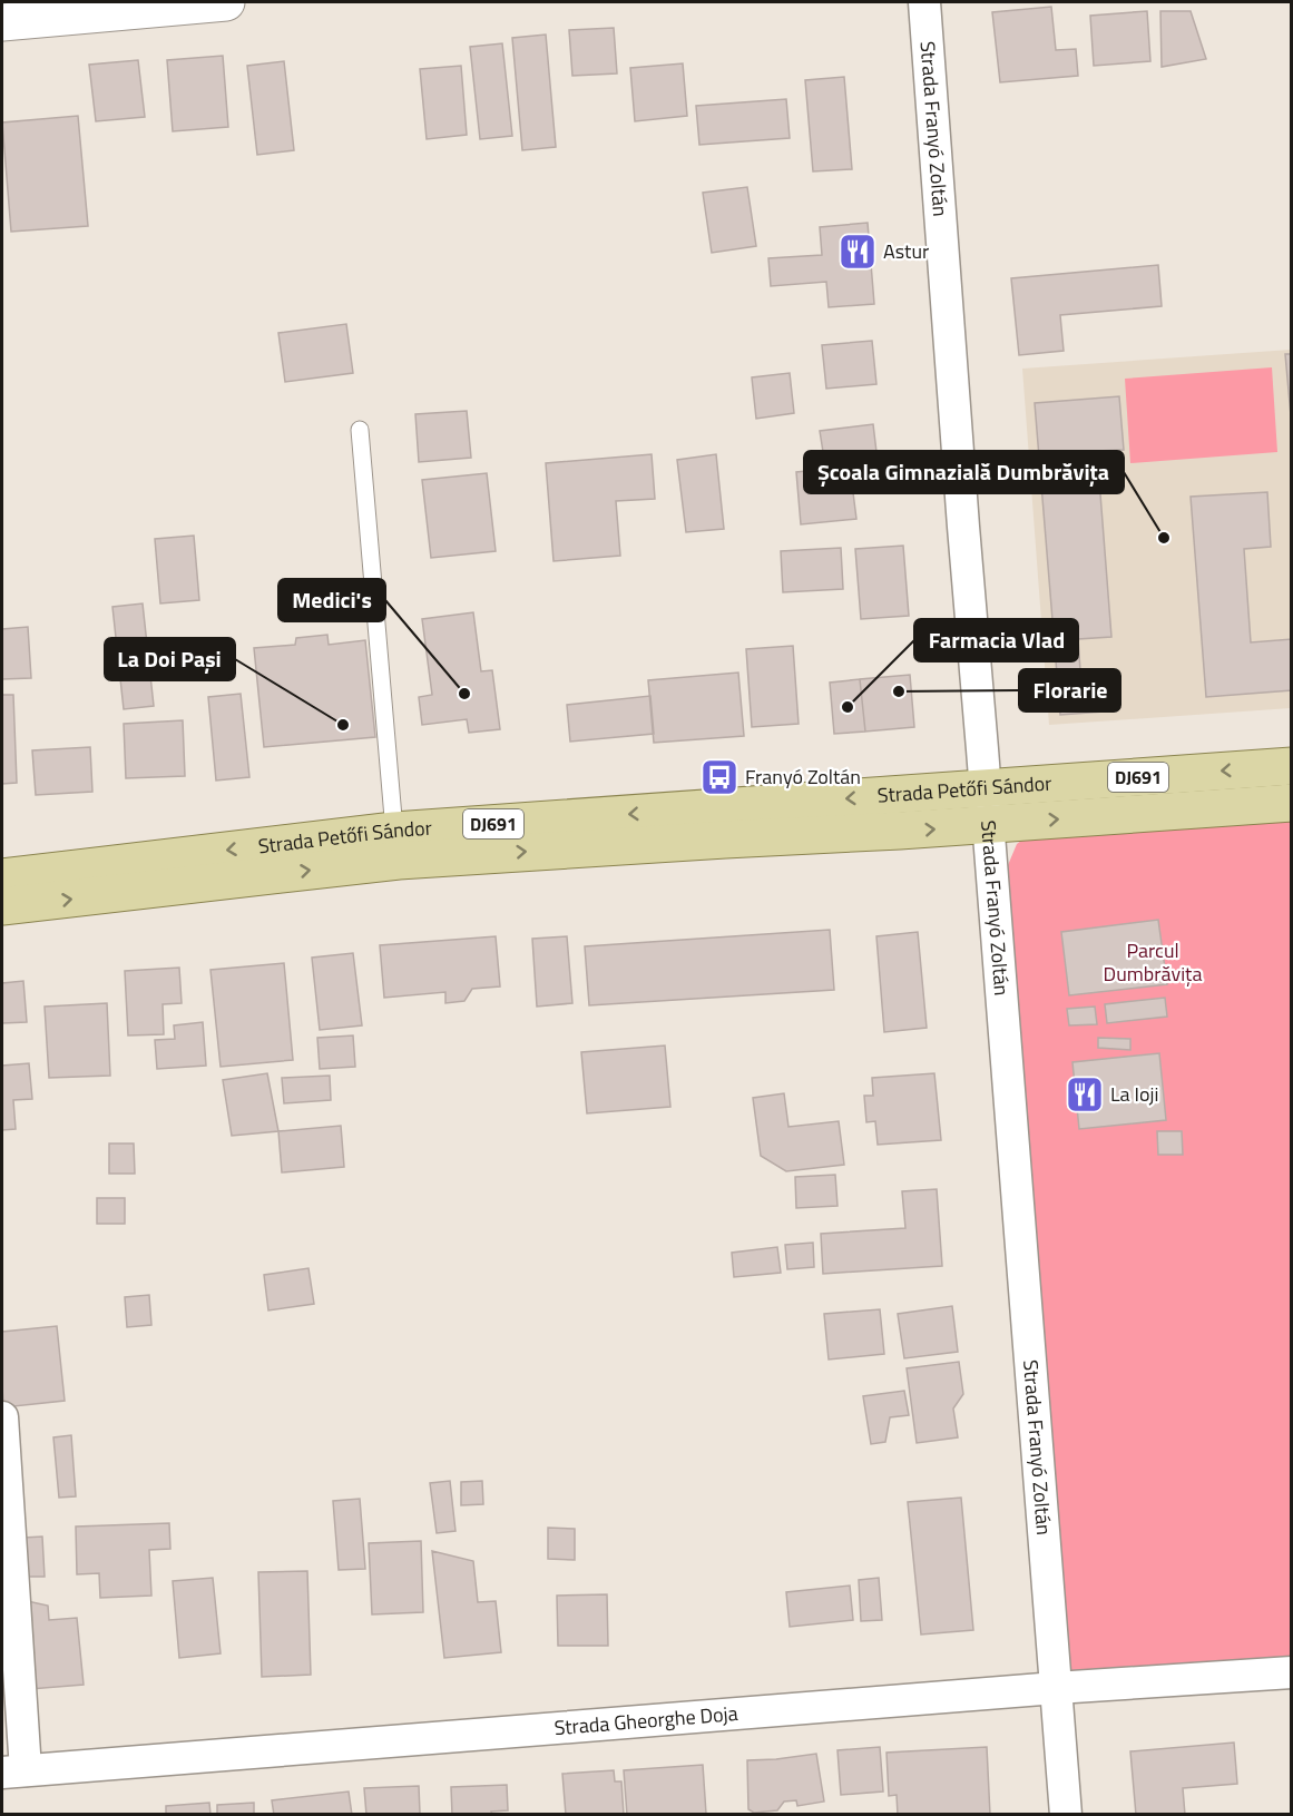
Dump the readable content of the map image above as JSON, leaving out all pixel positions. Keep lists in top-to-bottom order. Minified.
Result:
{"streets":{"main road":["DJ691","Strada Petőfi Sándor"],"street":["Strada Franyó Zoltán","Strada Gheorghe Doja"]},"crossings":[["Strada Franyó Zoltán","Strada Petőfi Sándor"],["Strada Franyó Zoltán","Strada Gheorghe Doja"]],"parks":["Parcul Dumbrăvița"],"places":{"restaurant":["Astur","La Ioji"],"other":["Școala Gimnazială Dumbrăvița","Florarie","Medici's","Farmacia Vlad","La Doi Pași"],"bus stop":["Franyó Zoltán"]}}
